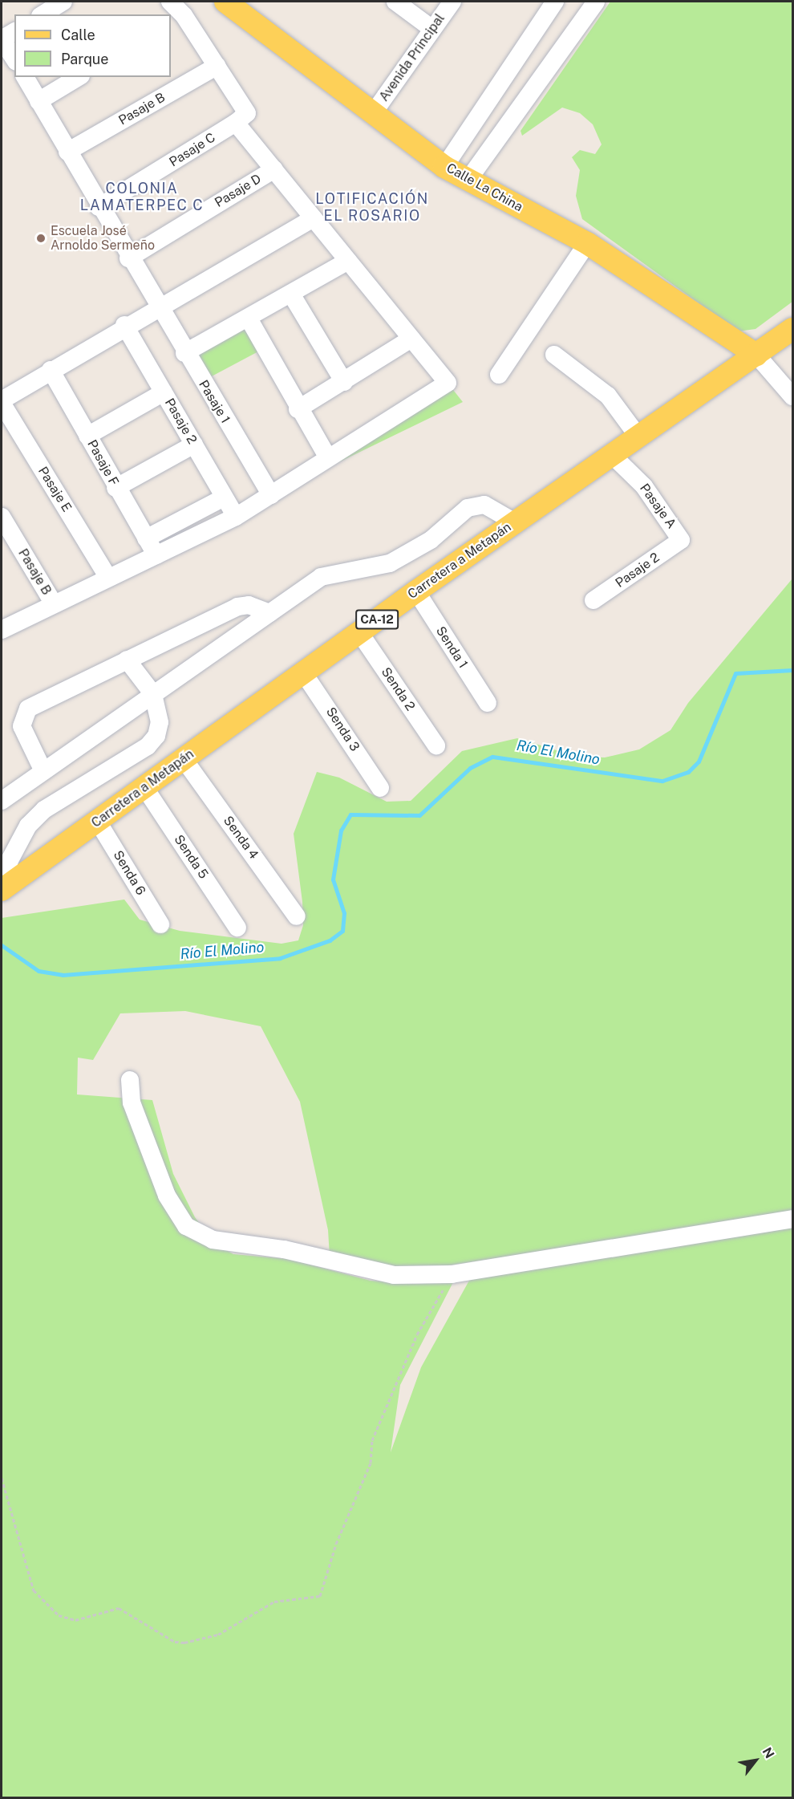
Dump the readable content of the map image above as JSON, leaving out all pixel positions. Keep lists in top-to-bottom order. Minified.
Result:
{"streets":{"main road":["Calle La China","Carretera a Metapán","CA-12"],"street":["Avenida Principal","Pasaje B","Pasaje C","Pasaje D","Pasaje 1","Pasaje 2","Pasaje F","Pasaje E","Pasaje A","Senda 1","Senda 2","Senda 3","Senda 4","Senda 5","Senda 6"]},"crossings":[["Avenida Principal","Calle La China"],["Pasaje B","Pasaje 1"],["Pasaje C","Pasaje 1"],["Calle La China","Carretera a Metapán"],["Calle La China","CA-12"],["Pasaje D","Pasaje 1"],["Pasaje 2","Pasaje A"],["Pasaje A","Carretera a Metapán"],["Carretera a Metapán","CA-12"],["Carretera a Metapán","Senda 1"],["Carretera a Metapán","Senda 2"],["Carretera a Metapán","Senda 3"],["Carretera a Metapán","Senda 4"],["Carretera a Metapán","Senda 5"],["Carretera a Metapán","Senda 6"]],"districts":["COLONIA LAMATERPEC C","LOTIFICACIÓN EL ROSARIO"],"water":["Río El Molino"],"places":["Escuela José Arnoldo Sermeño"],"legend":["Calle","Parque"],"north":"top right"}
